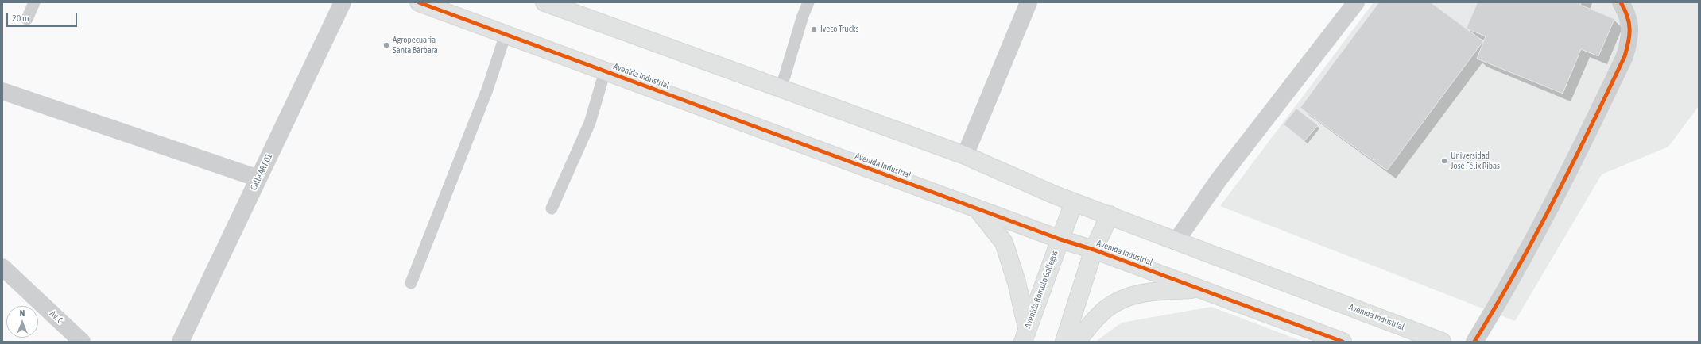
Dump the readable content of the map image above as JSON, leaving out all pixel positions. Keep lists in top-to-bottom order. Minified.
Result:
{"streets":{"street":["Avenida Industrial","Calle ART 01","Avenida Rómulo Gallegos","Av. C"]},"crossings":[["Avenida Industrial","Avenida Rómulo Gallegos"]],"places":["Iveco Trucks","Agropecuaria Santa Bárbara","Universidad José Félix Ribas"],"scale_bar":"20 m","north":"top"}
